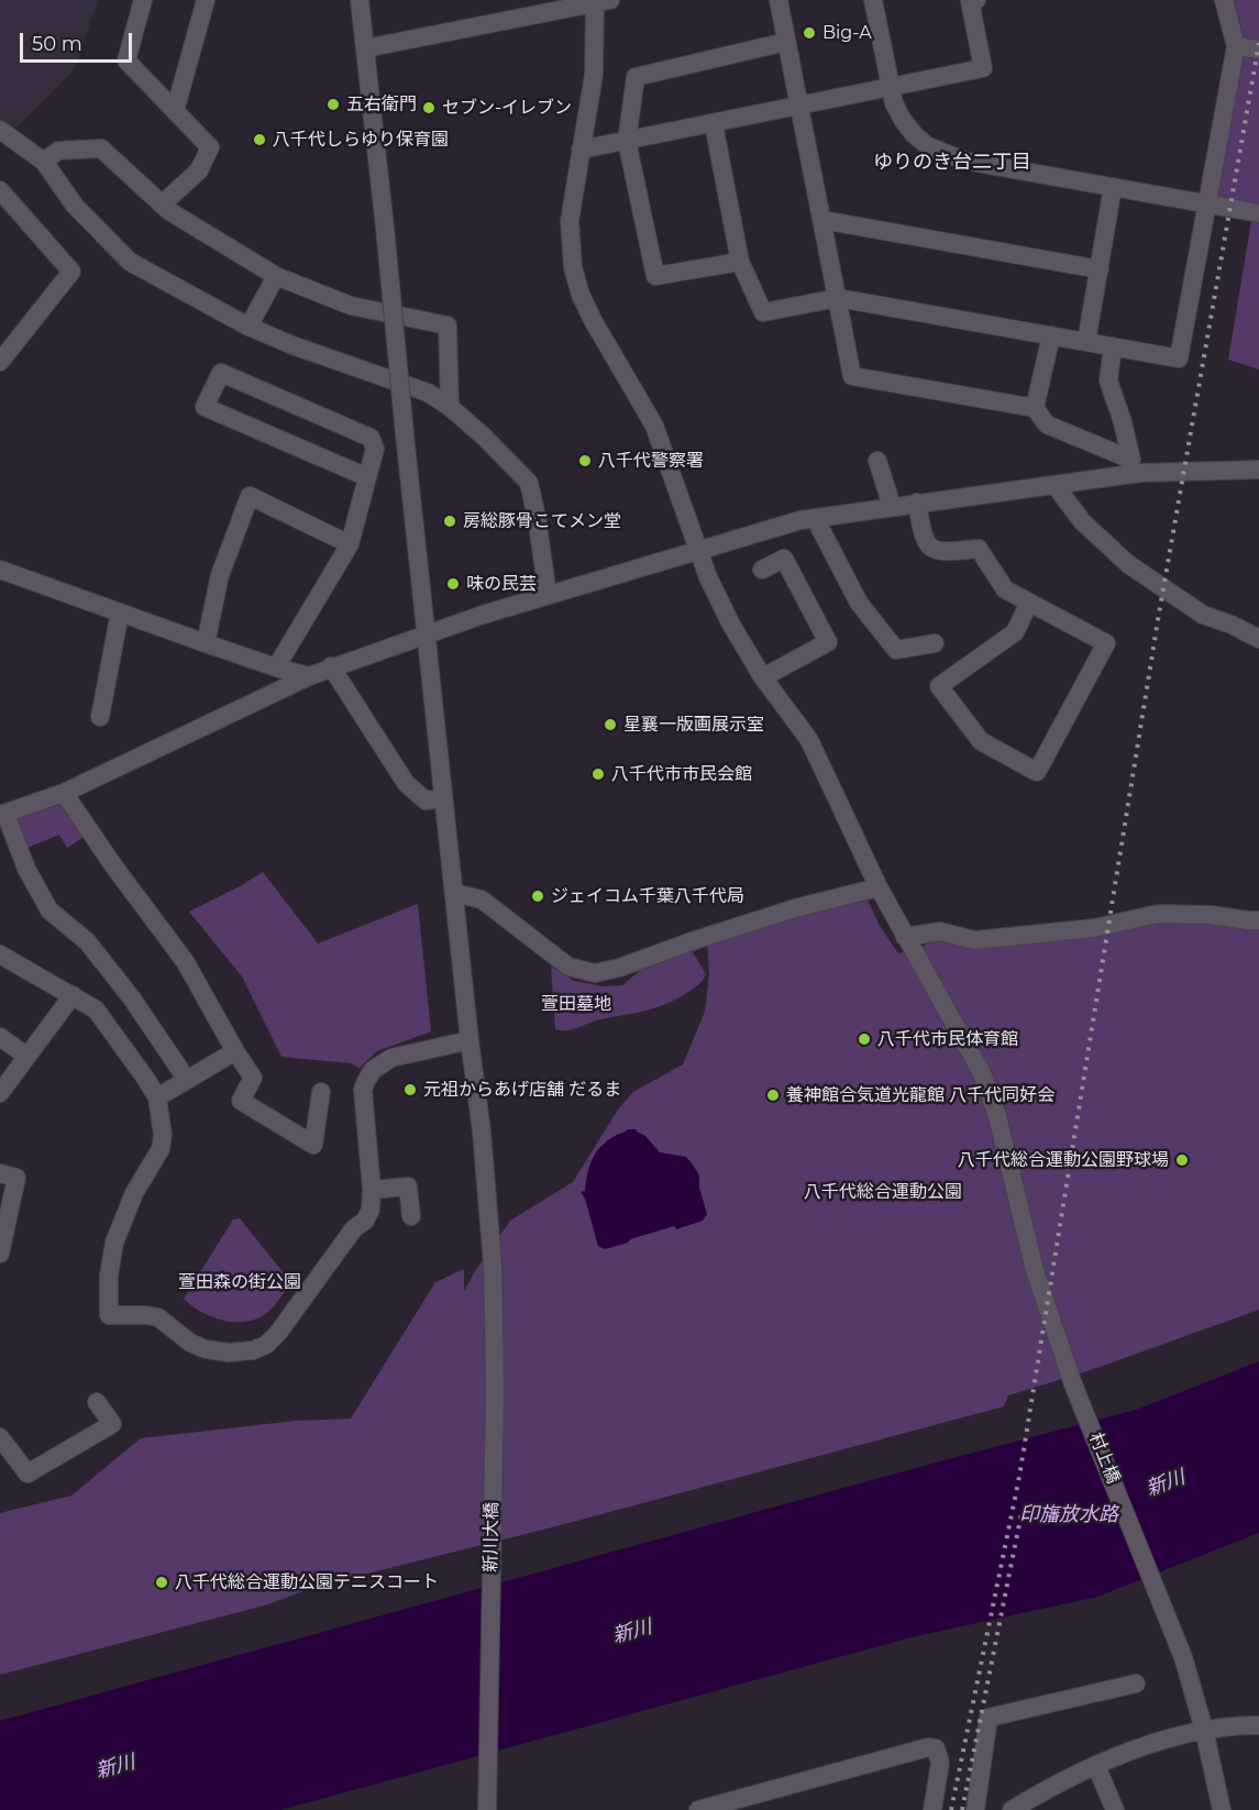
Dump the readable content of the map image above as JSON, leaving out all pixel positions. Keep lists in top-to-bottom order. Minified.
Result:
{"streets":{"street":["村上橋","新川大橋"]},"districts":["ゆりのき台二丁目"],"water":["新川","印旛放水路"],"parks":["萱田墓地","八千代総合運動公園","萱田森の街公園"],"places":["Big-A","五右衛門","セブン-イレブン","八千代しらゆり保育園","八千代警察署","房総豚骨こてメン堂","味の民芸","星襄一版画展示室","八千代市市民会館","ジェイコム千葉八千代局","八千代市民体育館","元祖からあげ店舗 だるま","養神館合気道光龍館 八千代同好会","八千代総合運動公園野球場","八千代総合運動公園テニスコート"],"scale_bar":"50 m"}
